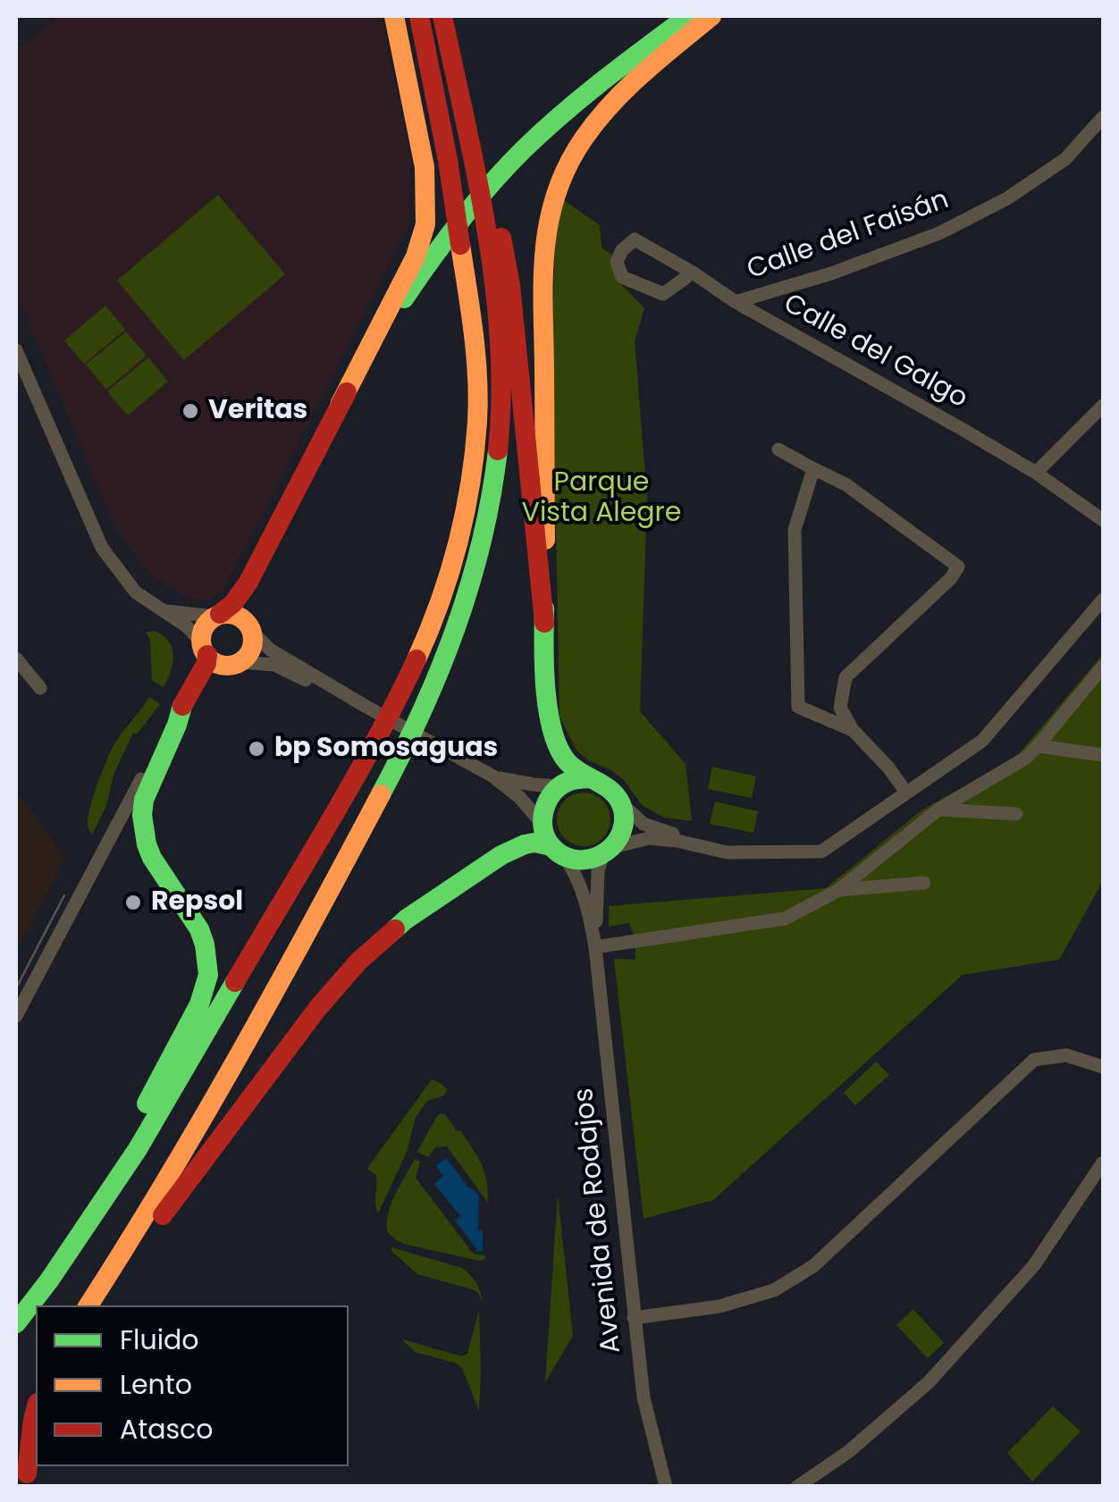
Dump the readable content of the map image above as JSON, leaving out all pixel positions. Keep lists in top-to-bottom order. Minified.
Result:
{"streets":{"street":["Calle del Faisán","Calle del Galgo","Avenida de Rodajos"]},"crossings":[["Calle del Faisán","Calle del Galgo"]],"parks":["Parque Vista Alegre"],"places":["Veritas","bp Somosaguas","Repsol"],"legend":["Fluido","Lento","Atasco"]}
